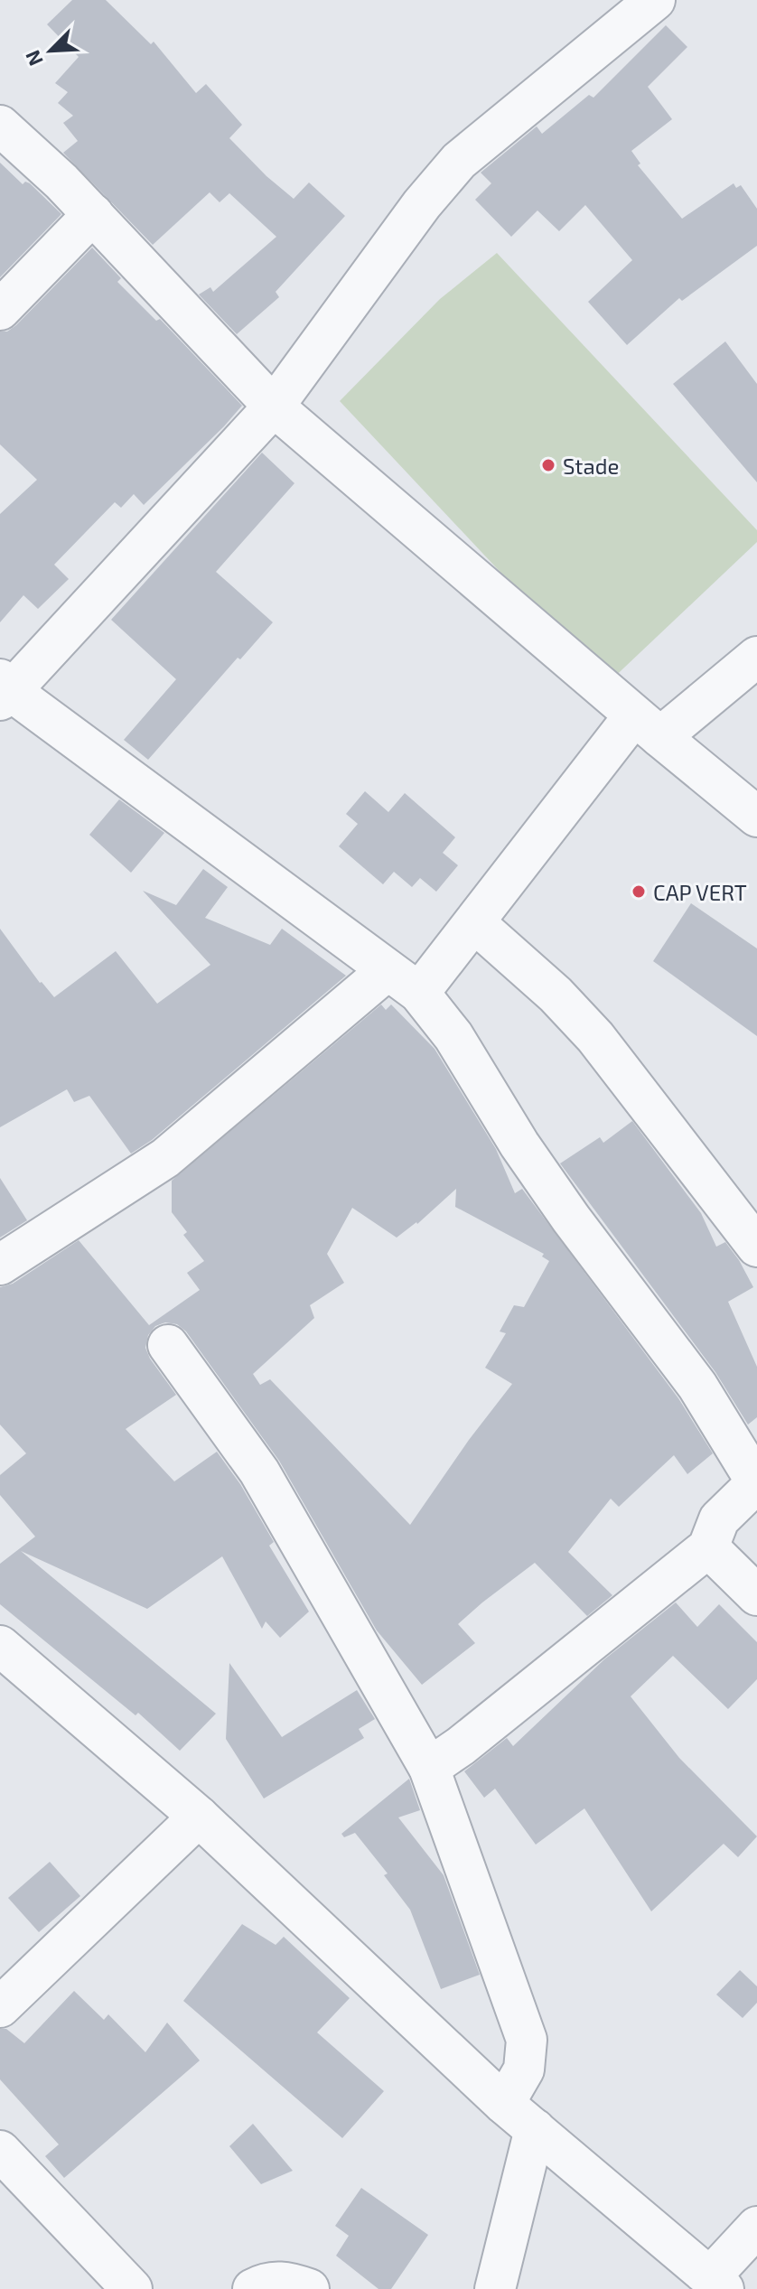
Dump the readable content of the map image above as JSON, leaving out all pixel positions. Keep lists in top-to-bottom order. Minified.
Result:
{"places":["Stade","CAP VERT"],"north":"bottom left"}
